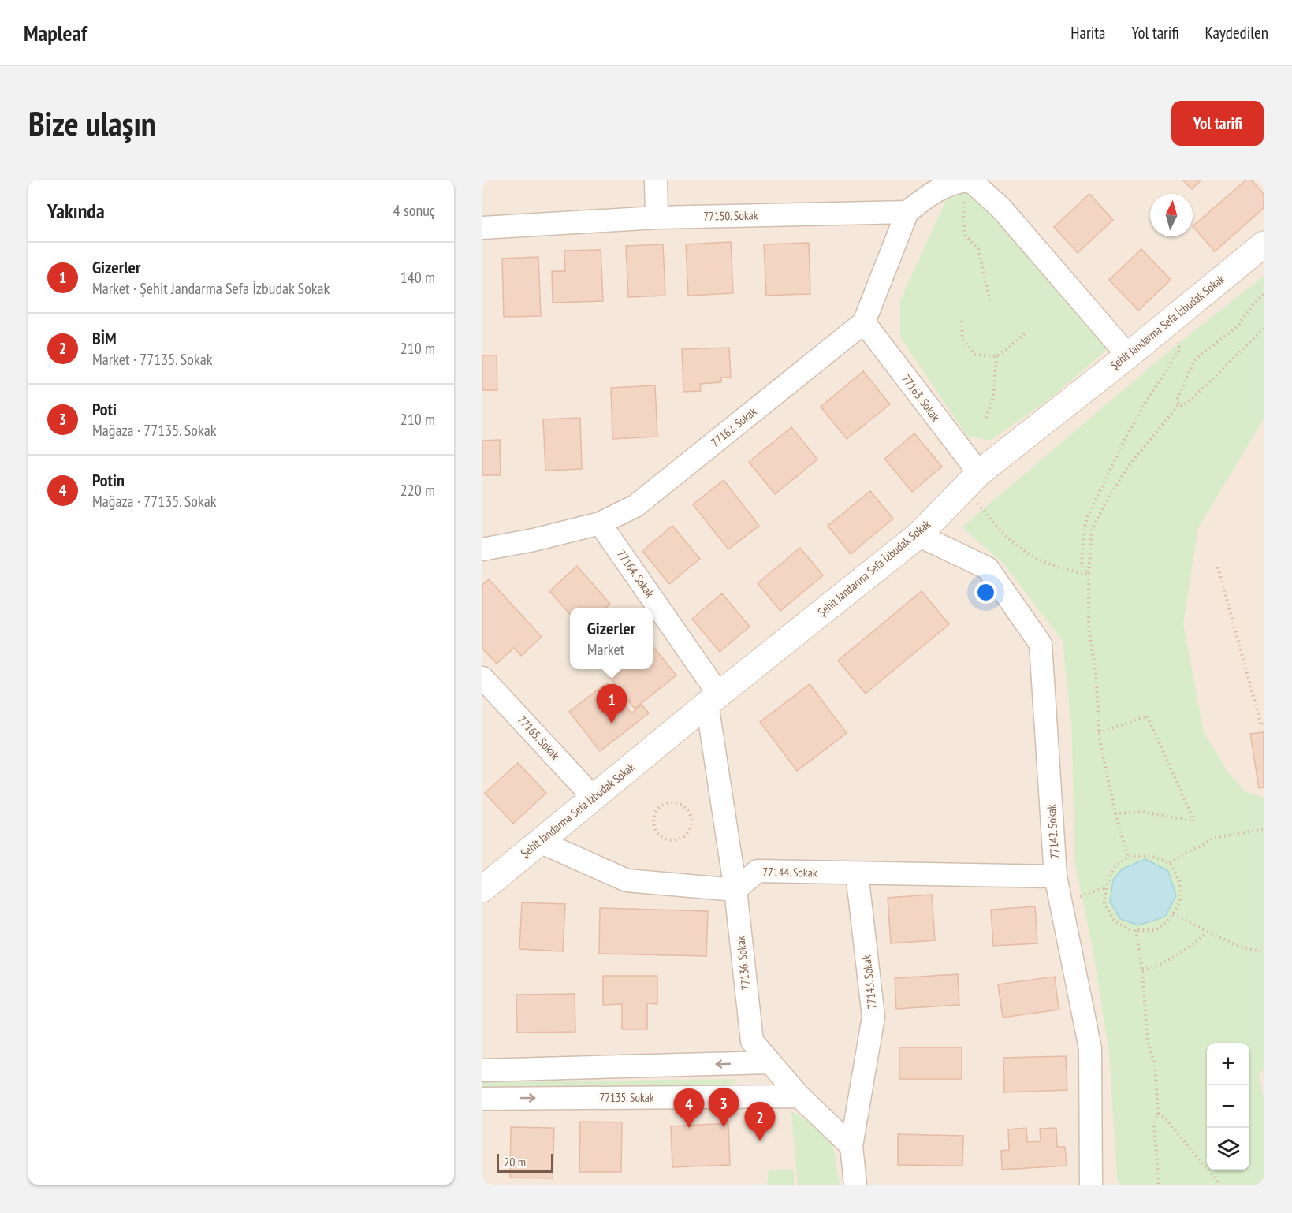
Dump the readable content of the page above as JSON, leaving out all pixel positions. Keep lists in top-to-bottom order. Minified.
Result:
{"streets":{"main road":["Şehit Jandarma Sefa İzbudak Sokak"],"street":["77150. Sokak","77163. Sokak","77162. Sokak","77164. Sokak","77165. Sokak","77142. Sokak","77144. Sokak","77136. Sokak","77143. Sokak","77135. Sokak"]},"crossings":[["77150. Sokak","77162. Sokak"],["Şehit Jandarma Sefa İzbudak Sokak","77163. Sokak"],["Şehit Jandarma Sefa İzbudak Sokak","77164. Sokak"],["Şehit Jandarma Sefa İzbudak Sokak","77165. Sokak"],["Şehit Jandarma Sefa İzbudak Sokak","77142. Sokak"],["Şehit Jandarma Sefa İzbudak Sokak","77136. Sokak"],["77163. Sokak","77162. Sokak"],["77162. Sokak","77164. Sokak"],["77164. Sokak","77136. Sokak"],["77142. Sokak","77144. Sokak"],["77144. Sokak","77136. Sokak"],["77144. Sokak","77143. Sokak"],["77136. Sokak","77143. Sokak"],["77136. Sokak","77135. Sokak"]],"scale_bar":"20 m","north":"top","page":{"header":"Mapleaf","nav":["Harita","Yol tarifi","Kaydedilen"],"buttons":"Yol tarifi","title":"Bize ulaşın","heading":["Yakında","4 sonuç"],"list":[{"mark":"1","name":"Gizerler","note":"Market · Şehit Jandarma Sefa İzbudak Sokak","value":"140 m"},{"mark":"2","name":"BİM","note":"Market · 77135. Sokak","value":"210 m"},{"mark":"3","name":"Poti","note":"Mağaza · 77135. Sokak","value":"210 m"},{"mark":"4","name":"Potin","note":"Mağaza · 77135. Sokak","value":"220 m"}],"popup":["Gizerler","Market"],"pins":["1","3","4","2"],"map_buttons":["+","−"],"scale":"20 m"}}
